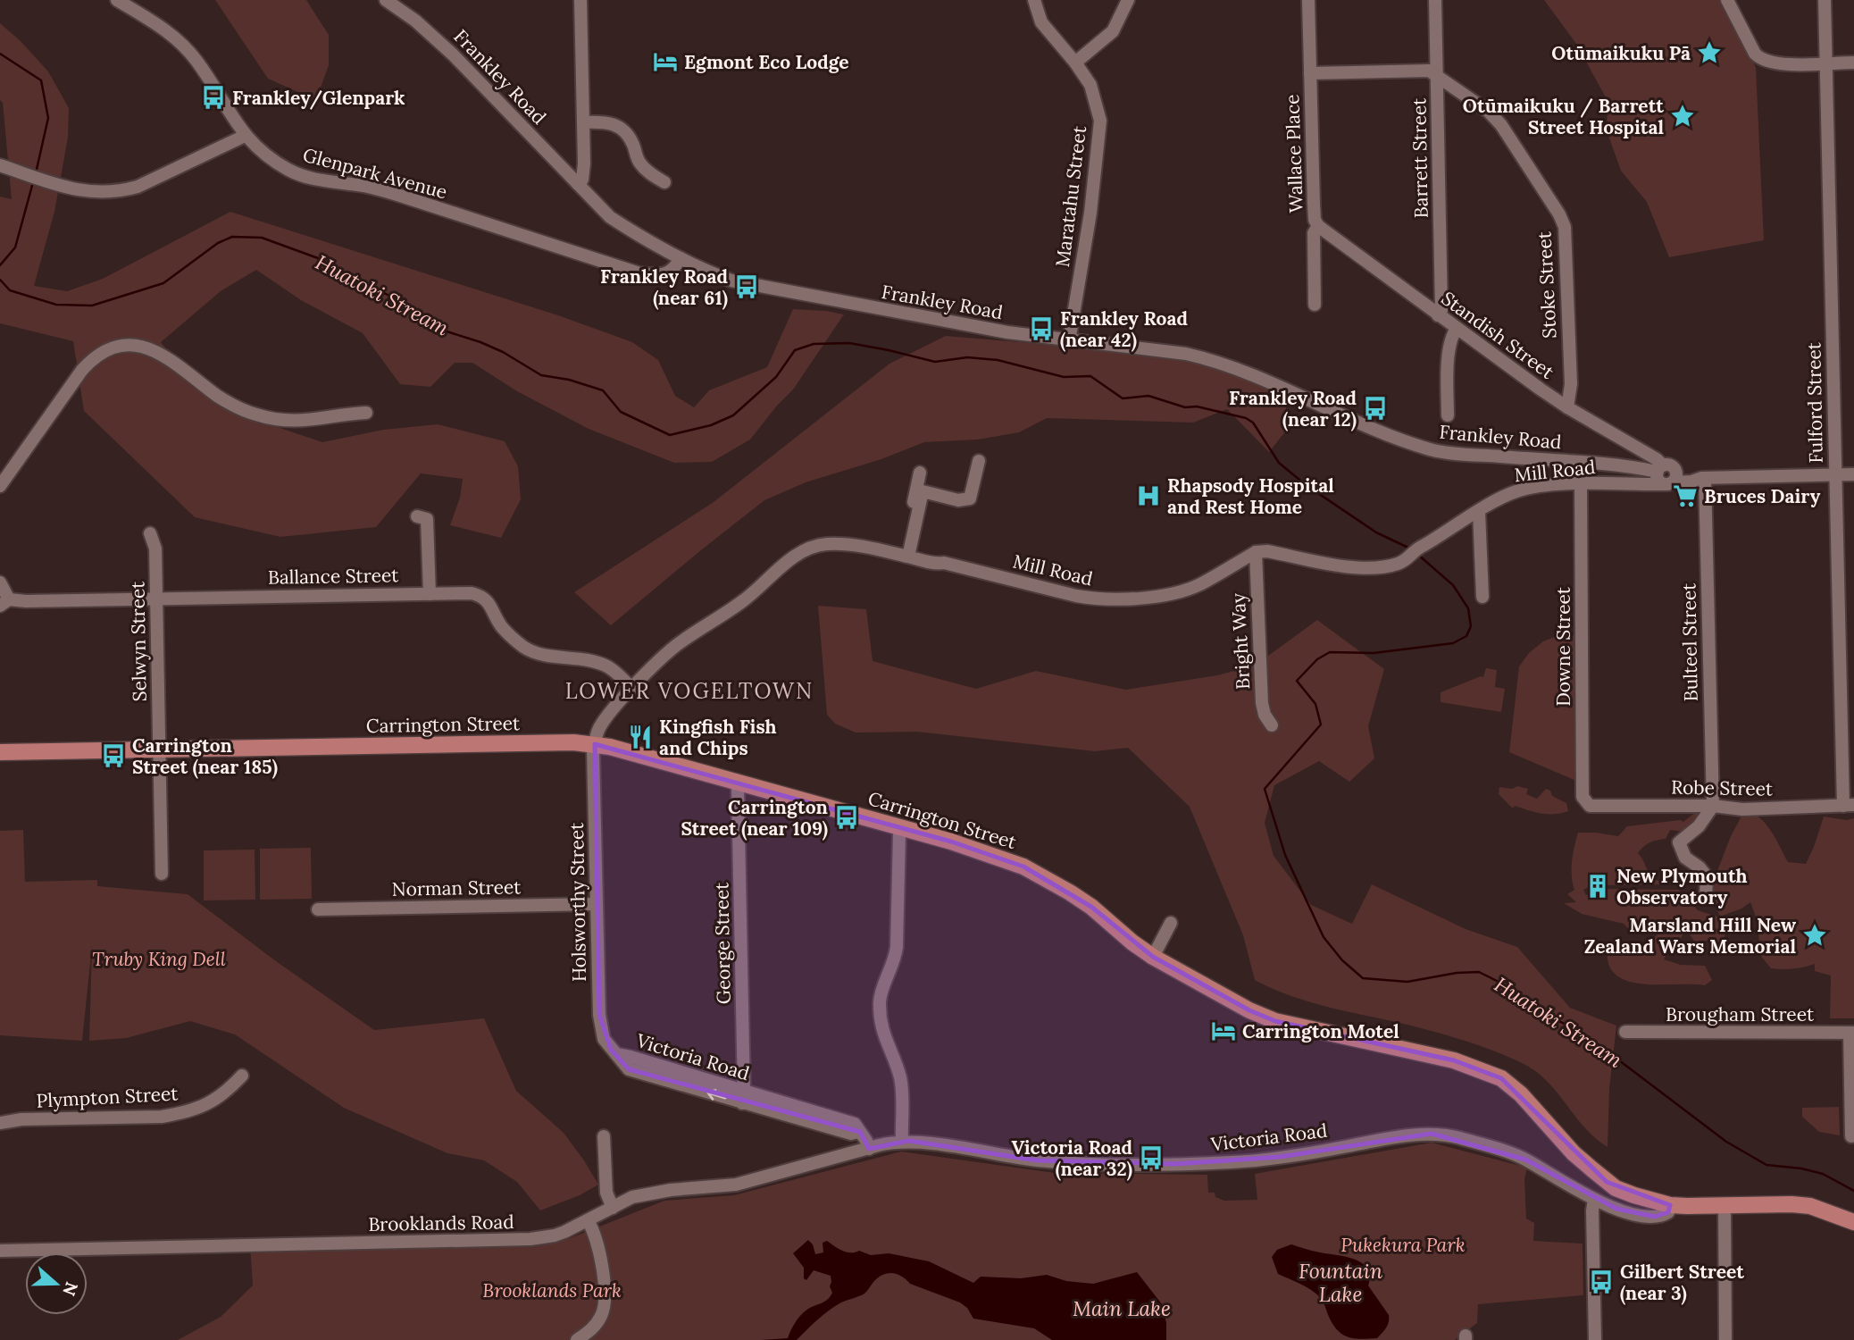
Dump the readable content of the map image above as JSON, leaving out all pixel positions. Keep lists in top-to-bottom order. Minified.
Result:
{"streets":{"main road":["Carrington Street"],"street":["Frankley Road","Wallace Place","Barrett Street","Glenpark Avenue","Maratahu Street","Stoke Street","Standish Street","Fulford Street","Mill Road","Ballance Street","Selwyn Street","Bright Way","Bulteel Street","Downe Street","Robe Street","Norman Street","Holsworthy Street","George Street","Brougham Street","Victoria Road","Plympton Street","Brooklands Road"]},"crossings":[["Frankley Road","Glenpark Avenue"],["Frankley Road","Maratahu Street"],["Frankley Road","Standish Street"],["Frankley Road","Mill Road"],["Wallace Place","Stoke Street"],["Wallace Place","Standish Street"],["Barrett Street","Stoke Street"],["Barrett Street","Standish Street"],["Stoke Street","Standish Street"],["Standish Street","Mill Road"],["Fulford Street","Robe Street"],["Mill Road","Ballance Street"],["Mill Road","Bright Way"],["Mill Road","Downe Street"],["Mill Road","Carrington Street"],["Mill Road","Holsworthy Street"],["Ballance Street","Selwyn Street"],["Selwyn Street","Carrington Street"],["Bulteel Street","Robe Street"],["Downe Street","Robe Street"],["Carrington Street","Holsworthy Street"],["Carrington Street","George Street"],["Carrington Street","Victoria Road"],["Norman Street","Holsworthy Street"],["Holsworthy Street","Victoria Road"],["George Street","Victoria Road"],["Victoria Road","Brooklands Road"]],"districts":["LOWER VOGELTOWN"],"water":["Huatoki Stream","Fountain Lake","Main Lake"],"parks":["Truby King Dell","Pukekura Park","Brooklands Park"],"places":{"place":["Otūmaikuku Pā","Otūmaikuku / Barrett Street Hospital","Marsland Hill New Zealand Wars Memorial"],"hotel":["Egmont Eco Lodge","Carrington Motel"],"bus stop":["Frankley/Glenpark","Frankley Road (near 61)","Frankley Road (near 42)","Frankley Road (near 12)","Carrington Street (near 185)","Carrington Street (near 109)","Victoria Road (near 32)","Gilbert Street (near 3)"],"hospital":["Rhapsody Hospital and Rest Home"],"supermarket":["Bruces Dairy"],"restaurant":["Kingfish Fish and Chips"],"building":["New Plymouth Observatory"]},"north":"right"}
